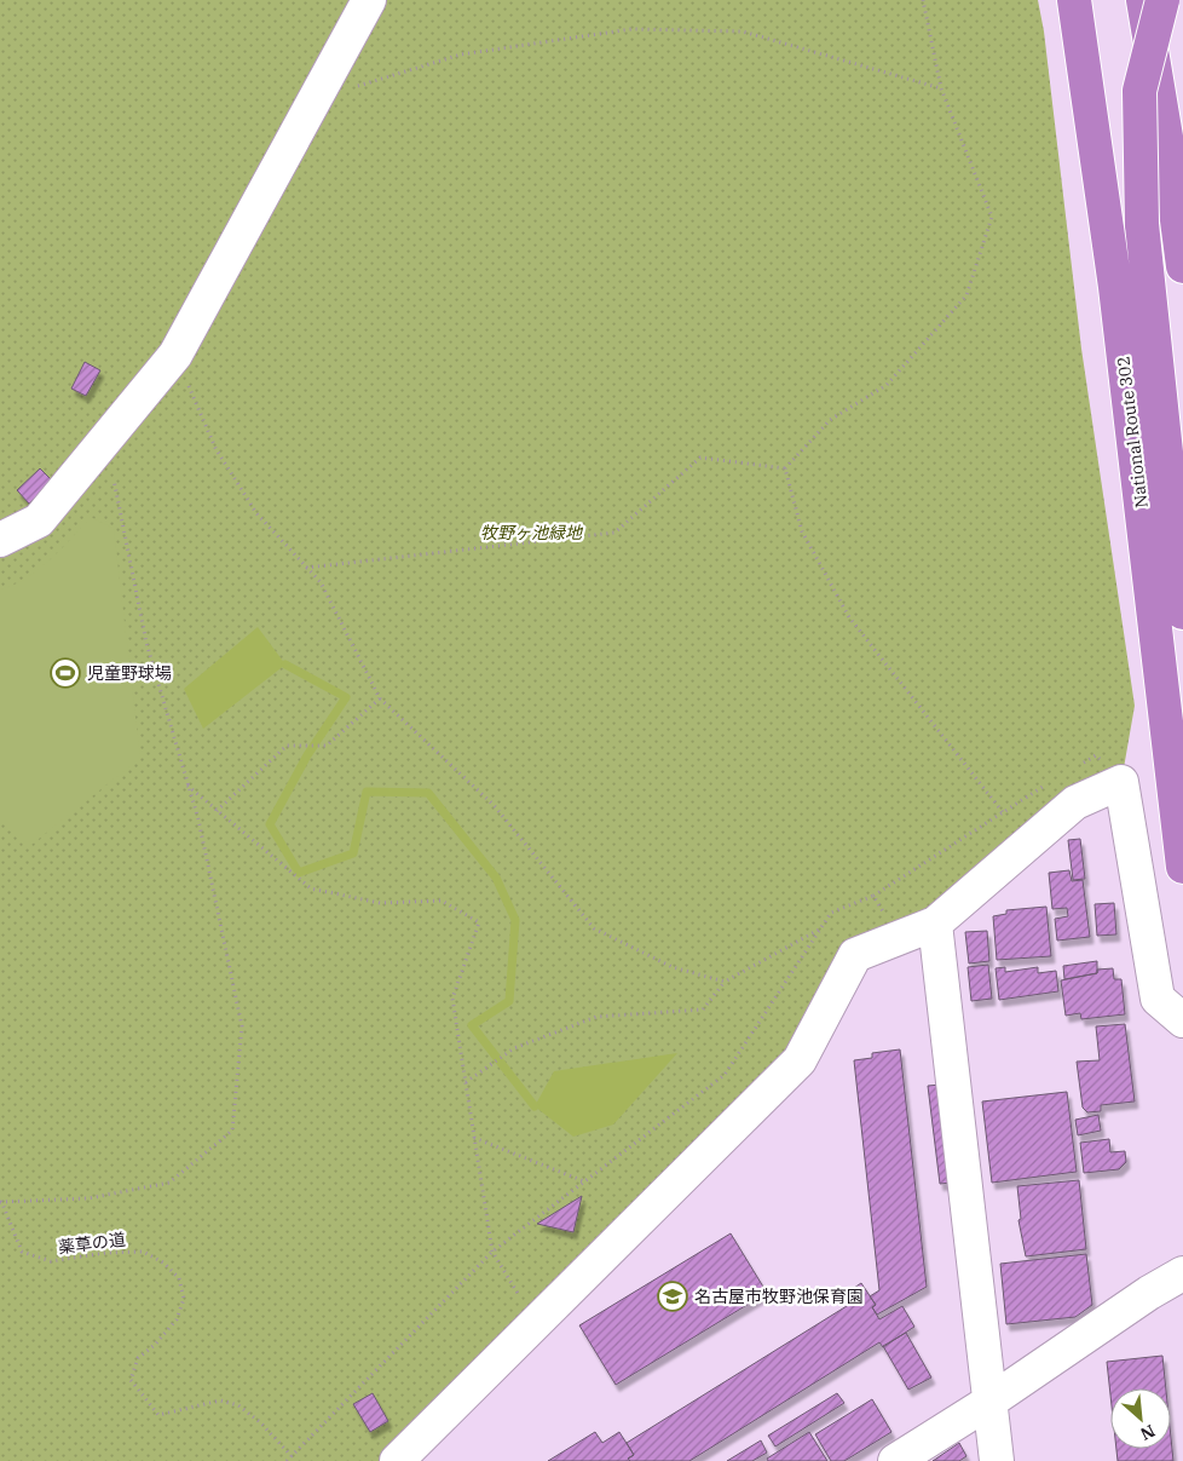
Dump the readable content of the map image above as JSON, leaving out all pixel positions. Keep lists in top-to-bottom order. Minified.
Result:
{"streets":{"highway":["National Route 302"],"path":["薬草の道"]},"parks":["牧野ヶ池緑地"],"places":{"sports":["児童野球場"],"school or university":["名古屋市牧野池保育園"]},"north":"bottom right"}
